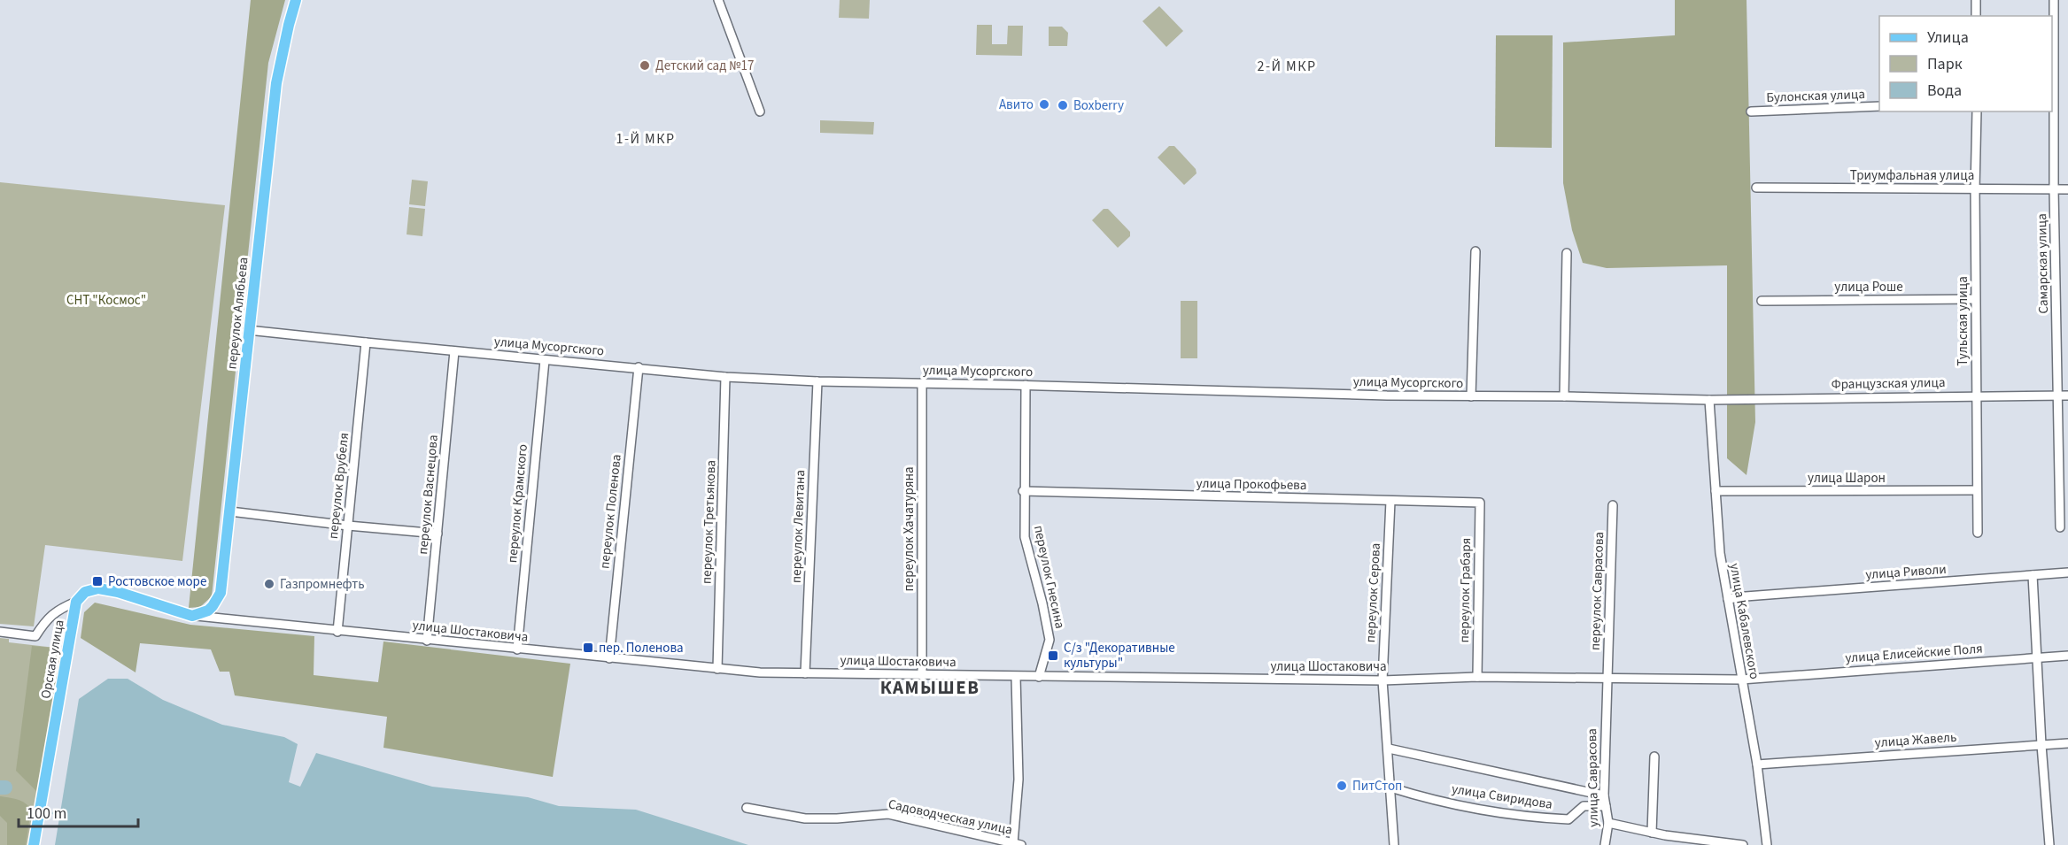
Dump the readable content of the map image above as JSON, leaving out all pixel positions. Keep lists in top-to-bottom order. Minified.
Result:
{"streets":{"main road":["переулок Алябьева","Орская улица"],"street":["Булонская улица","Триумфальная улица","Самарская улица","улица Роше","Тульская улица","улица Мусоргского","Французская улица","улица Шарон","улица Прокофьева","переулок Врубеля","переулок Васнецова","переулок Крамского","переулок Поленова","переулок Третьякова","переулок Левитана","переулок Хачатуряна","улица Риволи","переулок Гнесина","переулок Грабаря","переулок Саврасова","переулок Серова","улица Кабалевского","улица Шостаковича","улица Елисейские Поля","улица Жавель","улица Саврасова","улица Свиридова","Садоводческая улица"]},"crossings":[["Триумфальная улица","Самарская улица"],["Триумфальная улица","Тульская улица"],["Самарская улица","Французская улица"],["улица Роше","Тульская улица"],["переулок Алябьева","улица Мусоргского"],["переулок Алябьева","улица Шостаковича"],["Тульская улица","Французская улица"],["Тульская улица","улица Шарон"],["улица Мусоргского","Французская улица"],["улица Мусоргского","переулок Врубеля"],["улица Мусоргского","переулок Васнецова"],["улица Мусоргского","переулок Крамского"],["улица Мусоргского","переулок Поленова"],["улица Мусоргского","переулок Третьякова"],["улица Мусоргского","переулок Левитана"],["улица Мусоргского","переулок Хачатуряна"],["улица Мусоргского","переулок Гнесина"],["улица Мусоргского","улица Кабалевского"],["Французская улица","улица Кабалевского"],["улица Шарон","улица Кабалевского"],["улица Прокофьева","переулок Гнесина"],["улица Прокофьева","переулок Грабаря"],["улица Прокофьева","переулок Серова"],["переулок Врубеля","улица Шостаковича"],["переулок Васнецова","улица Шостаковича"],["переулок Крамского","улица Шостаковича"],["переулок Поленова","улица Шостаковича"],["переулок Третьякова","улица Шостаковича"],["переулок Левитана","улица Шостаковича"],["переулок Хачатуряна","улица Шостаковича"],["улица Риволи","улица Кабалевского"],["переулок Гнесина","улица Шостаковича"],["переулок Грабаря","улица Шостаковича"],["переулок Саврасова","улица Шостаковича"],["переулок Саврасова","улица Саврасова"],["переулок Серова","улица Шостаковича"],["переулок Серова","улица Свиридова"],["улица Кабалевского","улица Шостаковича"],["улица Кабалевского","улица Елисейские Поля"],["улица Кабалевского","улица Жавель"],["улица Шостаковича","улица Елисейские Поля"],["улица Шостаковича","улица Саврасова"],["улица Саврасова","улица Свиридова"]],"districts":["2-Й МКР","1-Й МКР","КАМЫШЕВ"],"parks":["СНТ \"Космос\""],"places":{"other":["Детский сад №17","Авито","Boxberry","Газпромнефть","ПитСтоп"],"transit":["Ростовское море","пер. Поленова","С/з \"Декоративные культуры\""]},"legend":["Улица","Парк","Вода"],"scale_bar":"100 m"}
